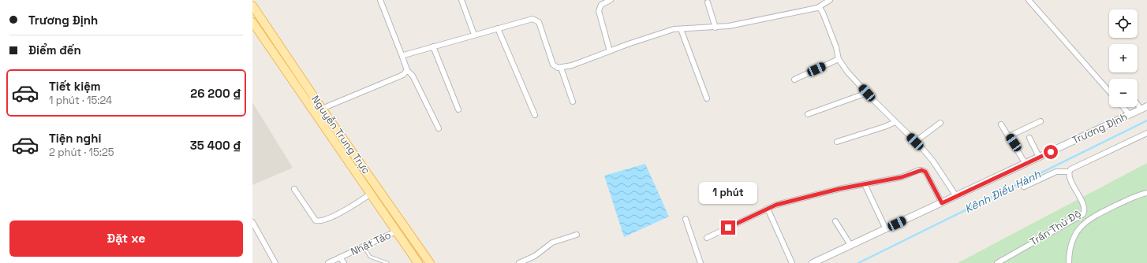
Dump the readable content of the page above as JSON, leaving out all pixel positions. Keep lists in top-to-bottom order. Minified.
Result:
{"streets":{"main road":["Nguyễn Trung Trực"],"street":["Trương Định","Trần Thủ Độ","Nhật Tảo"]},"crossings":[["Nguyễn Trung Trực","Nhật Tảo"]],"water":["Kênh Điều Hành"],"page":{"banner":["Trương Định","Điểm đến"],"map_buttons":["+","−"],"list":[{"name":"Tiết kiệm","note":"1 phút · 15:24","value":"26 200 ₫"},{"name":"Tiện nghi","note":"2 phút · 15:25","value":"35 400 ₫"}],"bubble":"1 phút","buttons":"Đặt xe"}}
